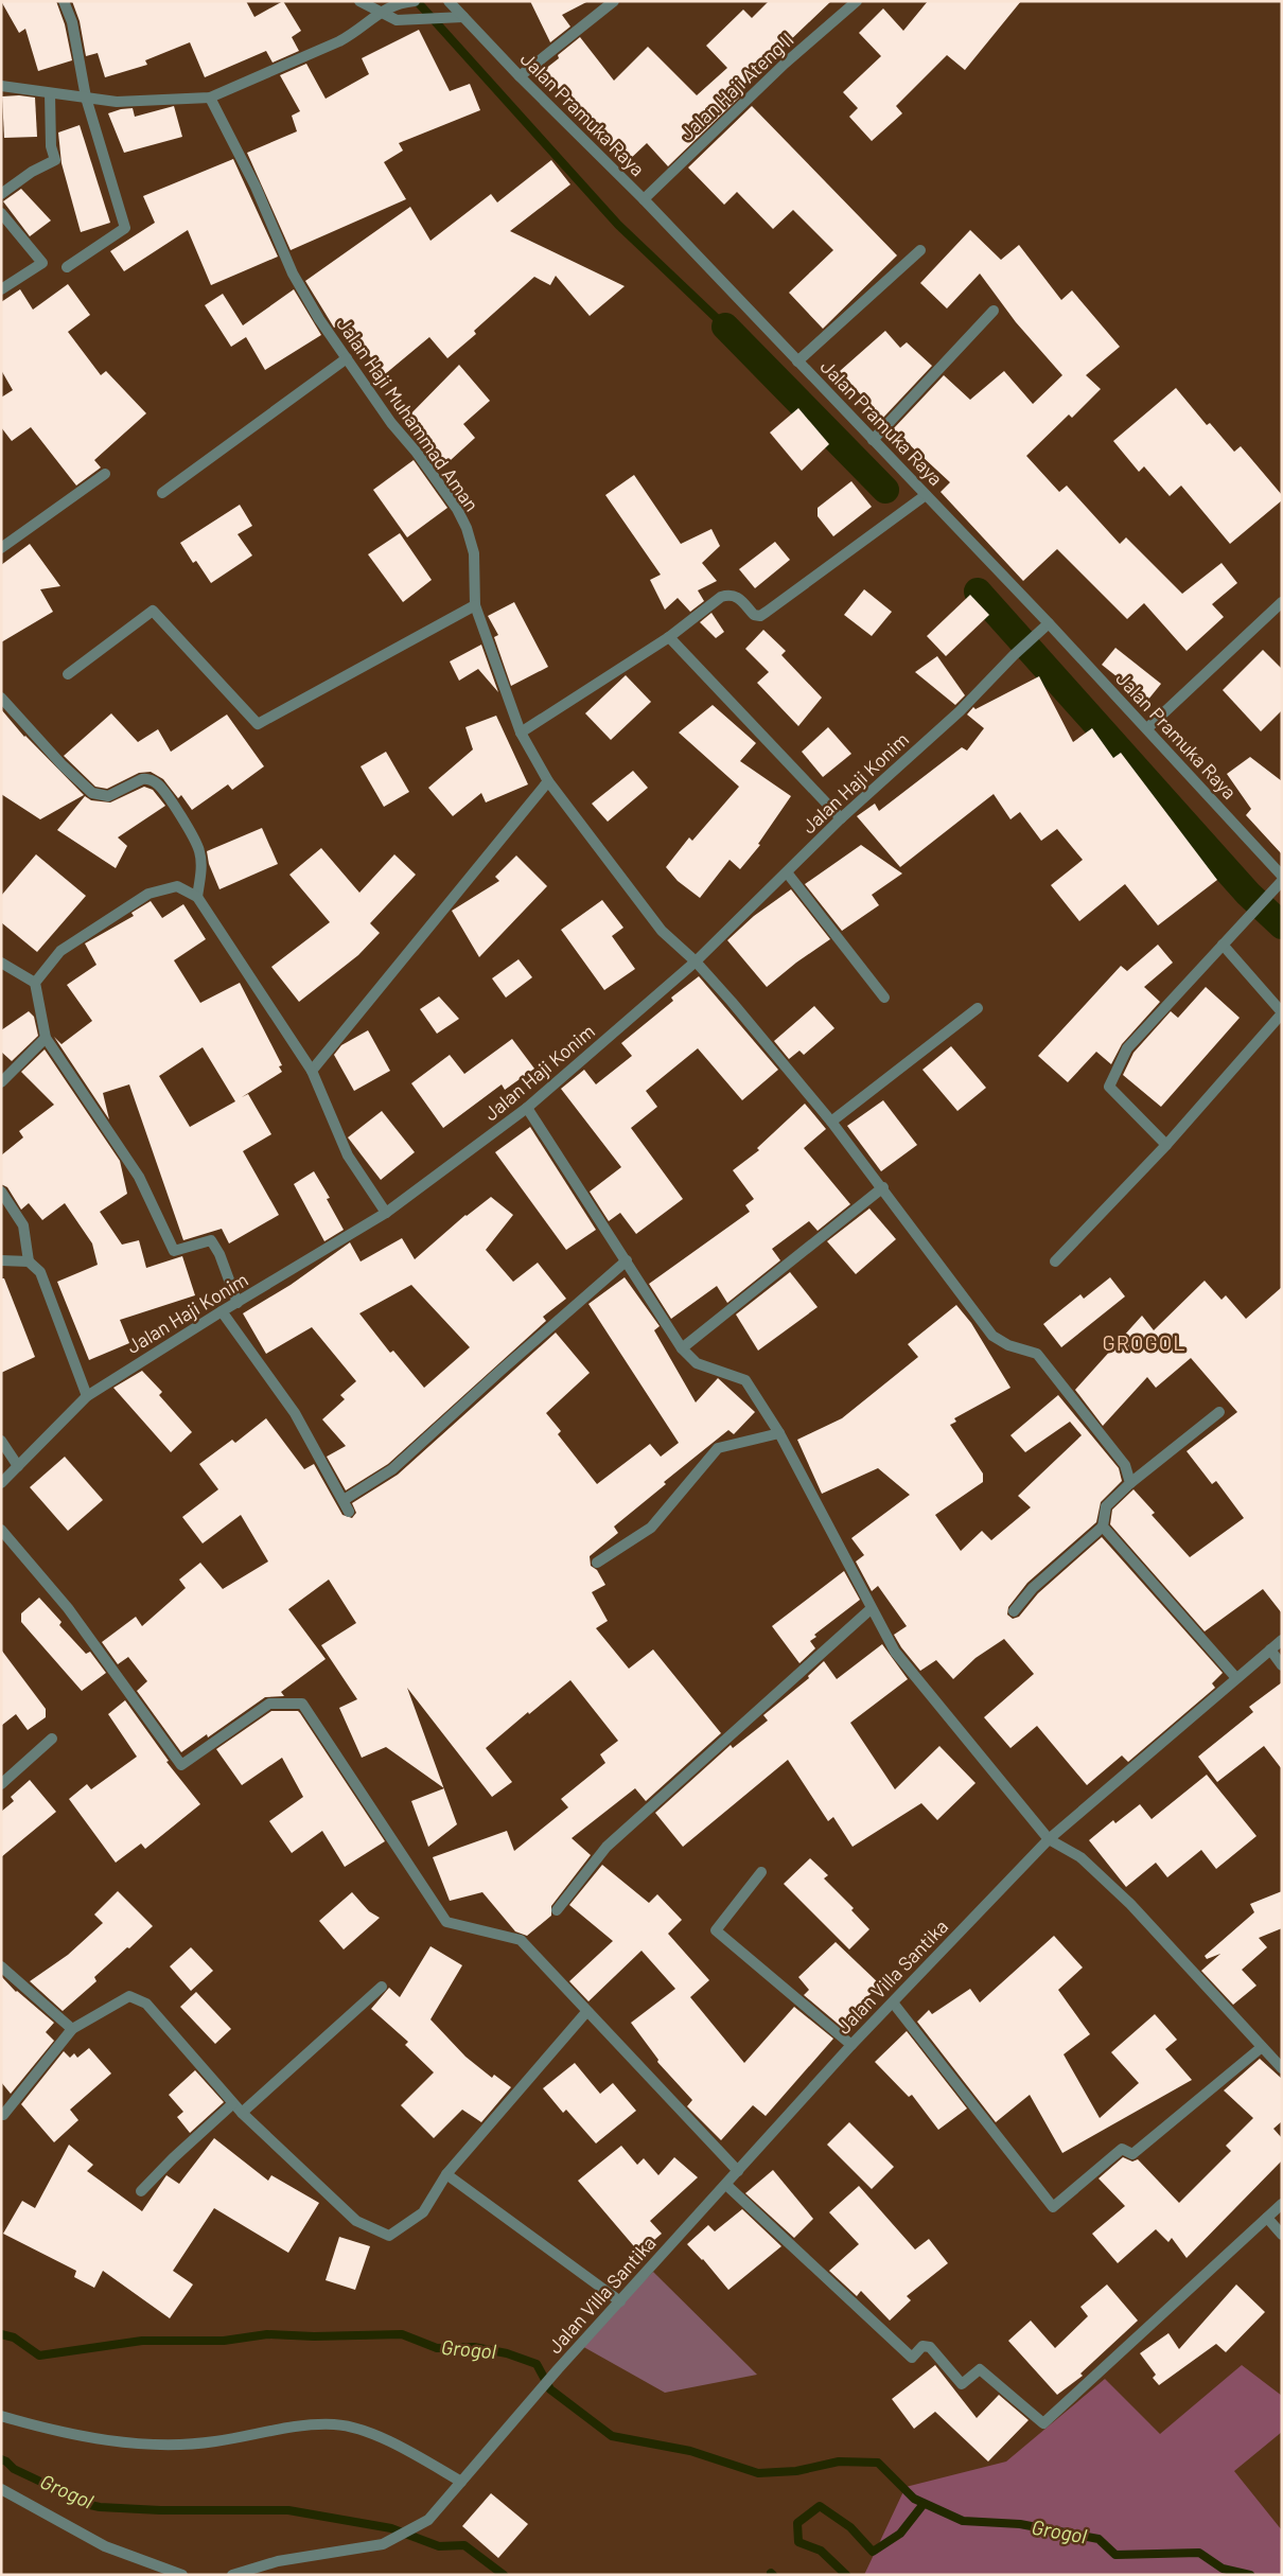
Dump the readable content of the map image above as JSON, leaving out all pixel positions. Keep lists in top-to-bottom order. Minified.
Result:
{"streets":{"street":["Jalan Haji Ateng II","Jalan Pramuka Raya","Jalan Haji Muhammad Aman","Jalan Haji Konim","Jalan Villa Santika"]},"crossings":[["Jalan Haji Ateng II","Jalan Pramuka Raya"],["Jalan Pramuka Raya","Jalan Haji Konim"],["Jalan Haji Muhammad Aman","Jalan Haji Konim"]],"districts":["GROGOL"],"water":["Grogol"]}
